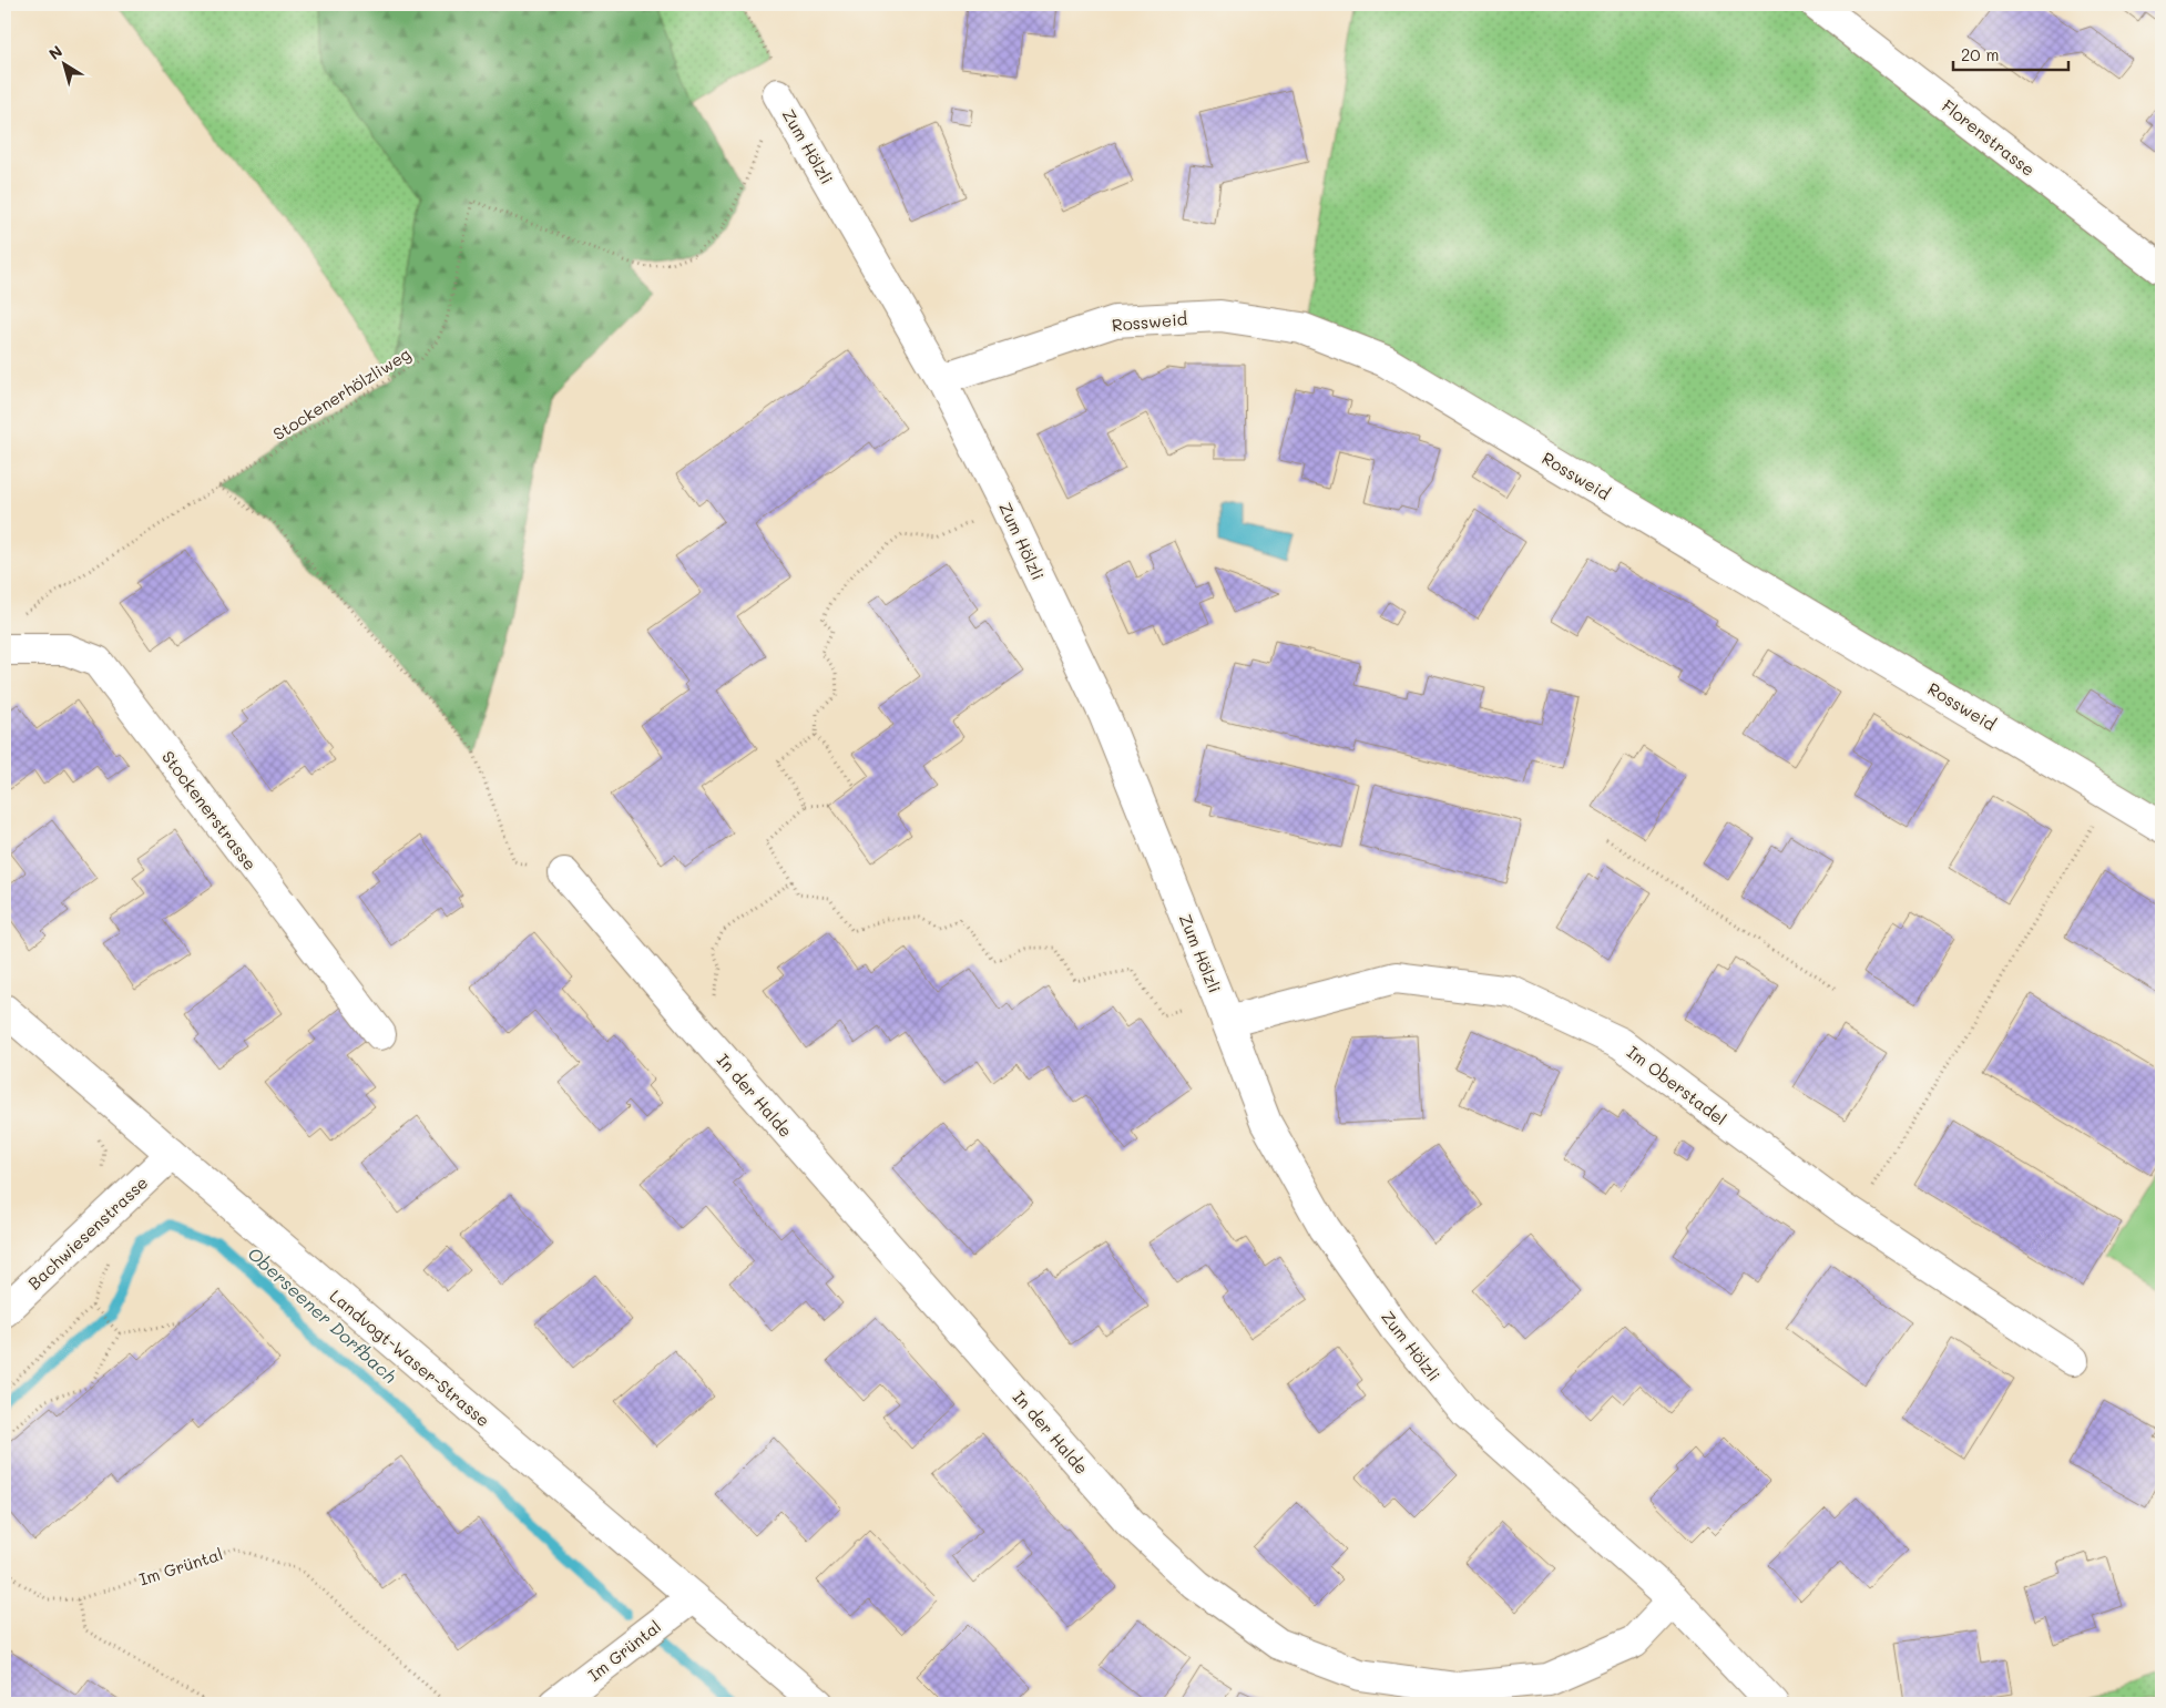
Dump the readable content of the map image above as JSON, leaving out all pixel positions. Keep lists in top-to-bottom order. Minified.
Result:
{"streets":{"street":["Florenstrasse","Zum Hölzli","Rossweid","Stockenerstrasse","Im Oberstadel","In der Halde","Bachwiesenstrasse","Landvogt-Waser-Strasse","Im Grüntal"],"path":["Stockenerhölzliweg"]},"crossings":[["Zum Hölzli","Rossweid"],["Zum Hölzli","Stockenerhölzliweg"],["Zum Hölzli","Im Oberstadel"],["Zum Hölzli","In der Halde"],["Bachwiesenstrasse","Landvogt-Waser-Strasse"],["Landvogt-Waser-Strasse","Im Grüntal"]],"water":["Oberseener Dorfbach"],"scale_bar":"20 m","north":"top left"}
